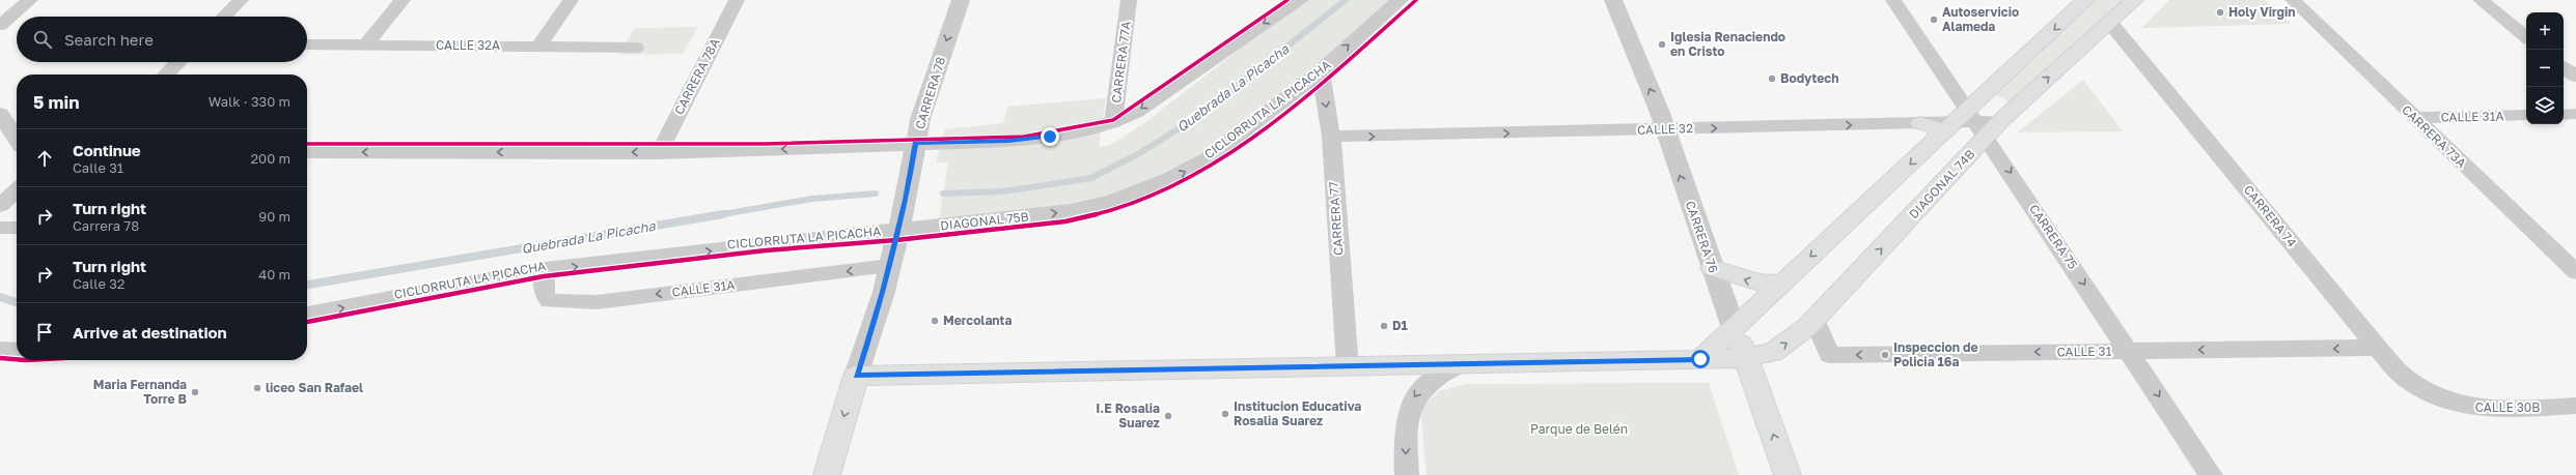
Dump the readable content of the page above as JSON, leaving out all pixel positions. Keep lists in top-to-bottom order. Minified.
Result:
{"streets":{"main road":["CARRERA 78","DIAGONAL 74B","CARRERA 76"],"street":["CALLE 32A","CARRERA 77A","CARRERA 78A","CALLE 31A","CALLE 32","CARRERA 73A","CARRERA 74","CARRERA 77","DIAGONAL 75B","CARRERA 75","CALLE 31","CALLE 30B"],"cycle path":["CICLORRUTA LA PICACHA"]},"crossings":[["CARRERA 78","CALLE 31A"],["CARRERA 78","DIAGONAL 75B"],["CALLE 31A","CARRERA 73A"],["CALLE 32","CARRERA 77"],["CALLE 32","CARRERA 76"],["DIAGONAL 74B","CARRERA 74"],["DIAGONAL 74B","CARRERA 76"],["DIAGONAL 74B","CARRERA 75"],["DIAGONAL 74B","CALLE 31"],["CARRERA 74","CALLE 31"],["CARRERA 74","CALLE 30B"],["CARRERA 77","DIAGONAL 75B"],["CARRERA 75","CALLE 31"]],"one_way":["CARRERA 78","CALLE 32","CARRERA 76","CARRERA 75","CALLE 31"],"water":["Quebrada La Picacha"],"parks":["Parque de Belén"],"places":["Holy Virgin","Autoservicio Alameda","Iglesia Renaciendo en Cristo","Bodytech","Mercolanta","D1","Inspeccion de Policia 16a","liceo San Rafael","Maria Fernanda Torre B","Institucion Educativa Rosalia Suarez","I.E Rosalia Suarez"],"page":{"map_buttons":["+","−"],"search":"Search here","heading":["5 min","Walk · 330 m"],"list":[["Continue","Calle 31","200 m"],["Turn right","Carrera 78","90 m"],["Turn right","Calle 32","40 m"],"Arrive at destination"]}}
